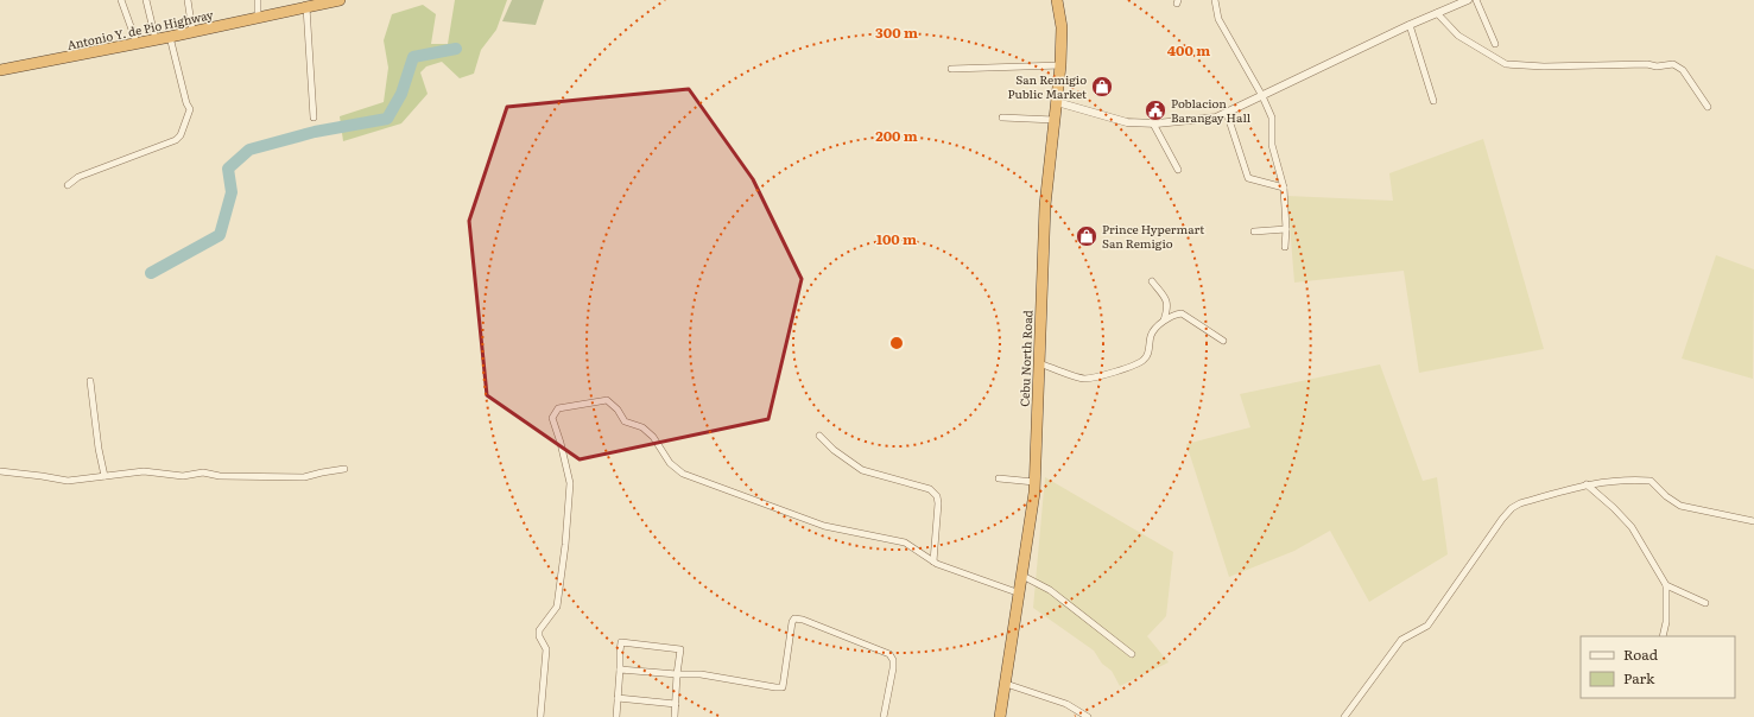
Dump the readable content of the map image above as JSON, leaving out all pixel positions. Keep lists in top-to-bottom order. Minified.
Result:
{"streets":{"highway":["Antonio Y. de Pio Highway","Cebu North Road"]},"places":{"shop":["San Remigio Public Market","Prince Hypermart San Remigio"],"public building":["Poblacion Barangay Hall"]},"legend":["Road","Park"],"rings":["300 m","400 m","200 m","100 m"]}
